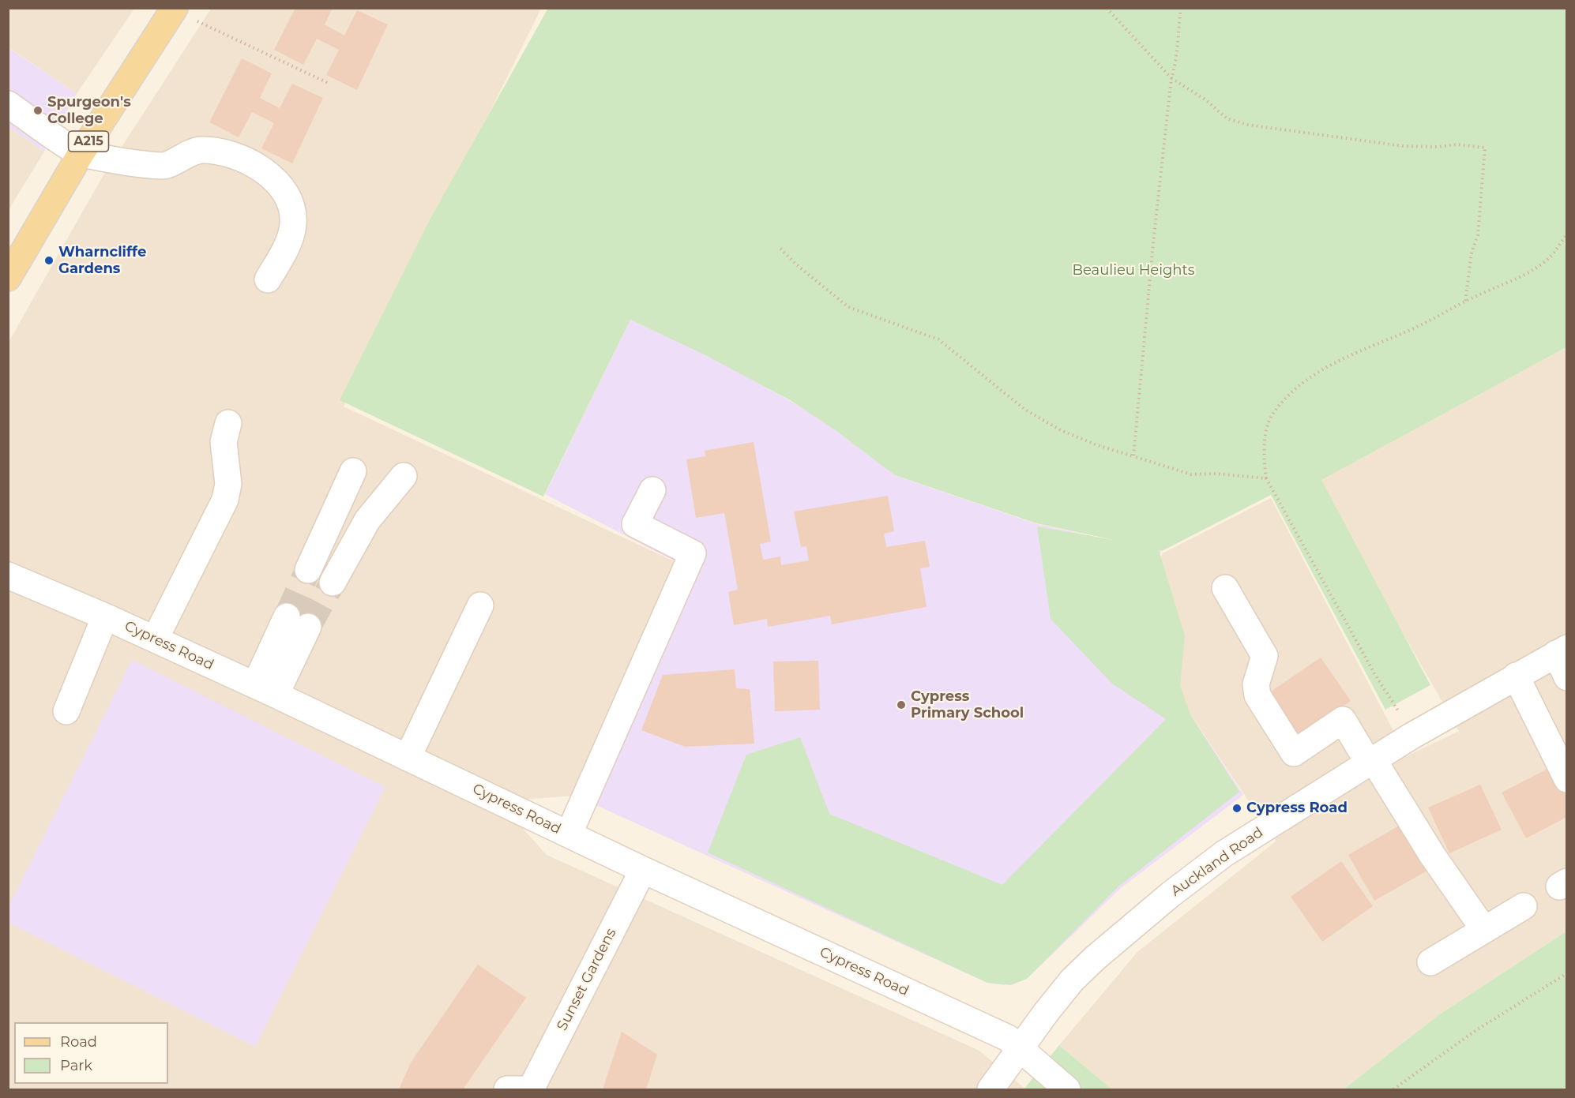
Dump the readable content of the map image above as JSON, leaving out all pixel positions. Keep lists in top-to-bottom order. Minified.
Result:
{"streets":{"main road":["A215"],"street":["Cypress Road","Auckland Road","Sunset Gardens"]},"crossings":[["Cypress Road","Auckland Road"],["Cypress Road","Sunset Gardens"]],"parks":["Beaulieu Heights"],"places":["Spurgeon's College","Wharncliffe Gardens","Cypress Primary School","Cypress Road"],"legend":["Road","Park"]}
